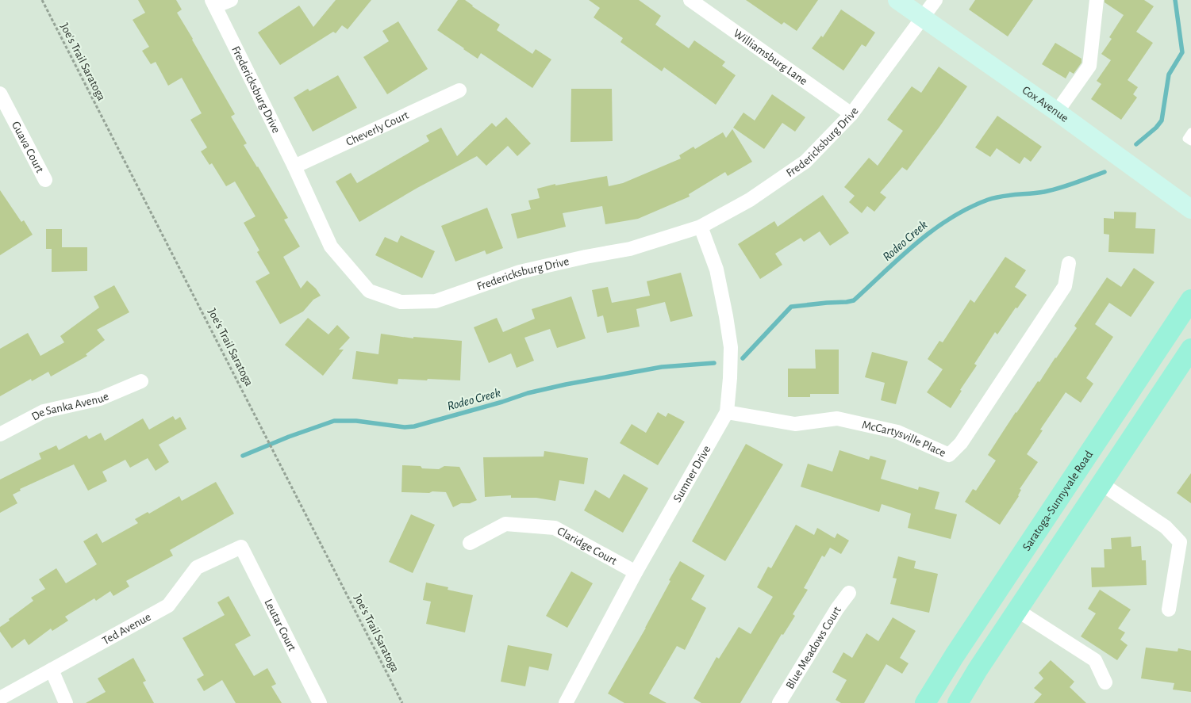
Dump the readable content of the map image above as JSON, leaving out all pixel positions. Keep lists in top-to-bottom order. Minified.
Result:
{"streets":{"main road":["Cox Avenue","Saratoga-Sunnyvale Road"],"street":["Williamsburg Lane","Fredericksburg Drive","Cheverly Court","Guava Court","De Sanka Avenue","McCartysville Place","Sumner Drive","Claridge Court","Leutar Court","Ted Avenue","Blue Meadows Court"],"path":["Joe's Trail Saratoga"]},"crossings":[["Williamsburg Lane","Fredericksburg Drive"],["Fredericksburg Drive","Cox Avenue"],["Fredericksburg Drive","Cheverly Court"],["Fredericksburg Drive","Sumner Drive"],["McCartysville Place","Sumner Drive"],["Sumner Drive","Claridge Court"],["Leutar Court","Ted Avenue"]],"water":["Rodeo Creek"]}
